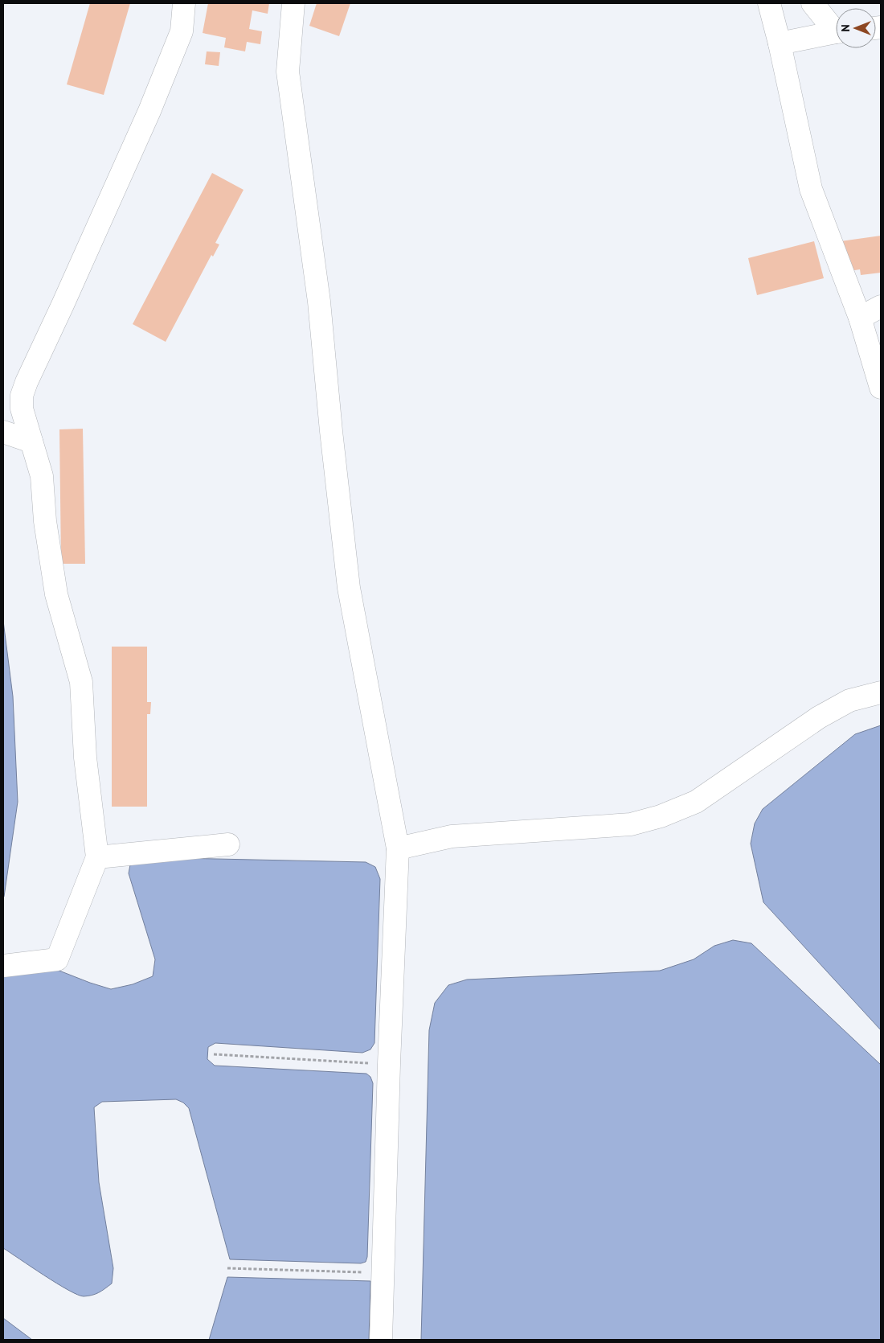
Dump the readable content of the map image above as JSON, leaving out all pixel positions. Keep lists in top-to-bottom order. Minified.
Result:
{"north":"left"}
